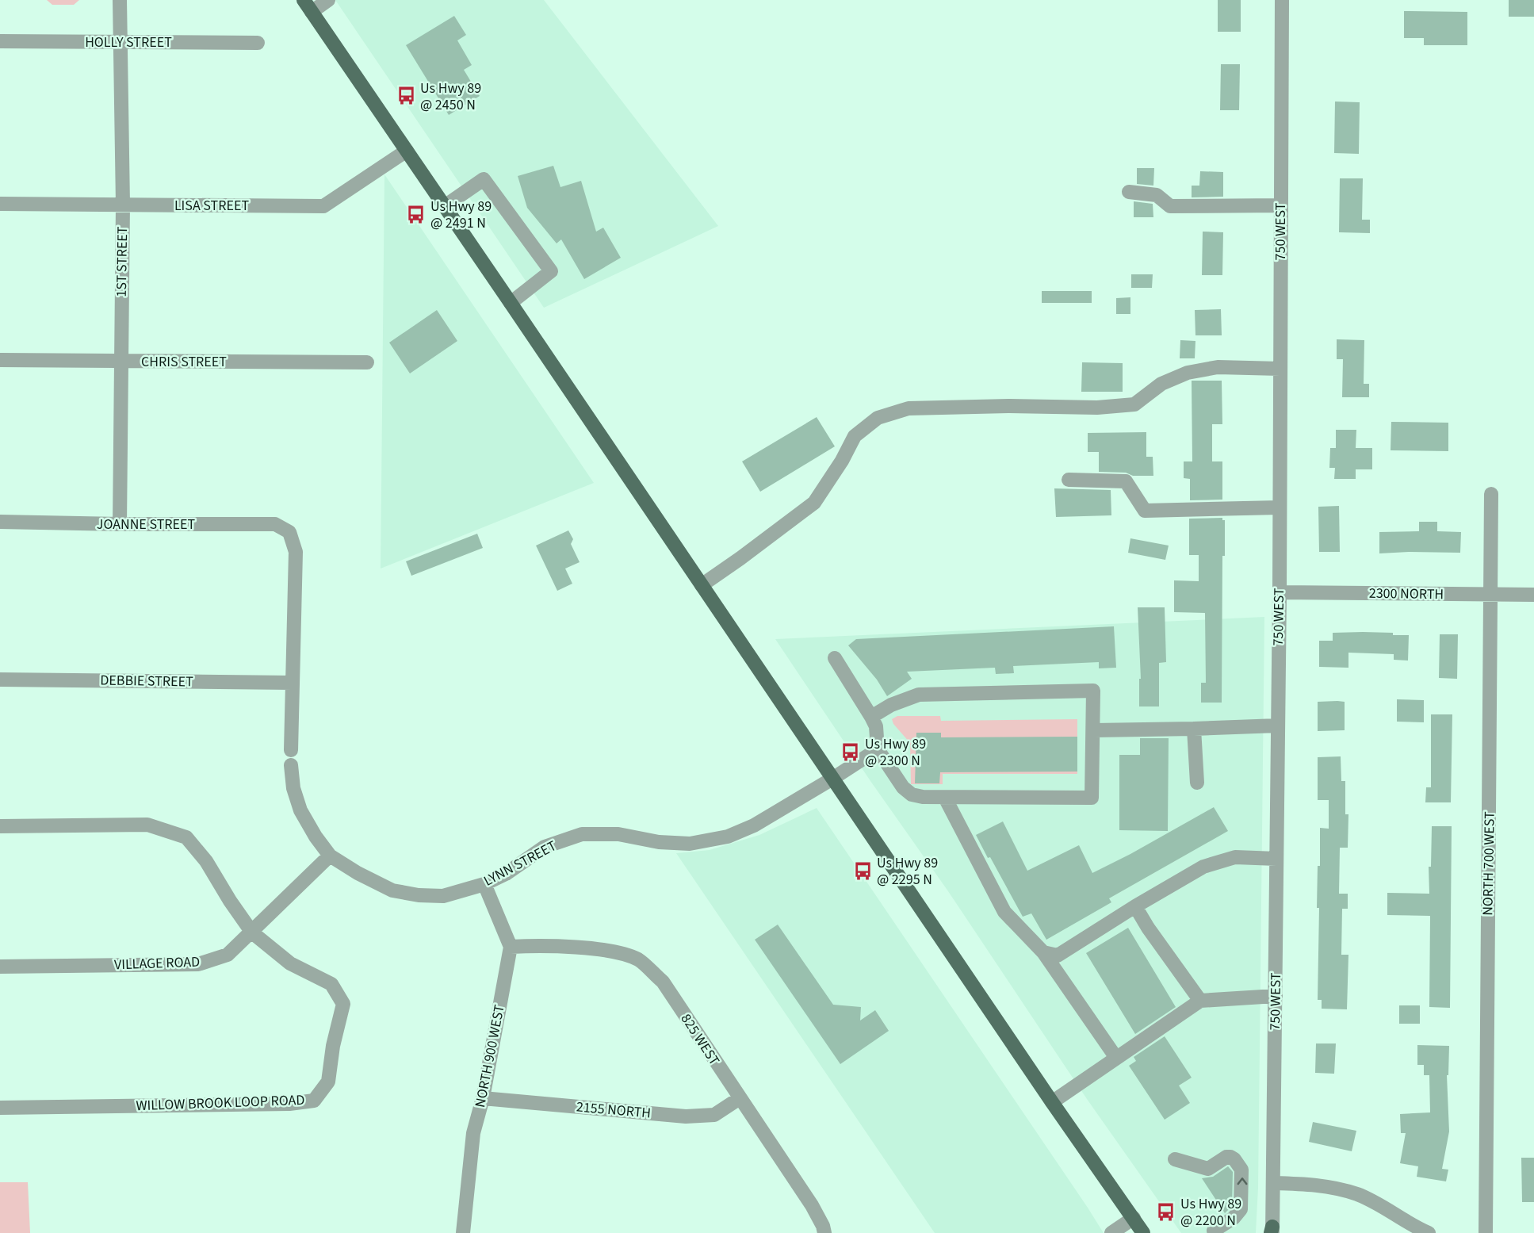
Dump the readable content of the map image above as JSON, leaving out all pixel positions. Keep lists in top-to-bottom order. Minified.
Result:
{"streets":{"street":["HOLLY STREET","LISA STREET","750 WEST","1ST STREET","CHRIS STREET","JOANNE STREET","2300 NORTH","DEBBIE STREET","LYNN STREET","NORTH 700 WEST","VILLAGE ROAD","825 WEST","NORTH 900 WEST","WILLOW BROOK LOOP ROAD","2155 NORTH"]},"crossings":[["HOLLY STREET","1ST STREET"],["LISA STREET","1ST STREET"],["750 WEST","2300 NORTH"],["1ST STREET","CHRIS STREET"],["1ST STREET","JOANNE STREET"],["JOANNE STREET","DEBBIE STREET"],["2300 NORTH","NORTH 700 WEST"],["LYNN STREET","VILLAGE ROAD"],["VILLAGE ROAD","WILLOW BROOK LOOP ROAD"],["825 WEST","NORTH 900 WEST"],["825 WEST","2155 NORTH"],["NORTH 900 WEST","2155 NORTH"]],"places":{"bus stop":["Us Hwy 89 @ 2450 N","Us Hwy 89 @ 2491 N","Us Hwy 89 @ 2300 N","Us Hwy 89 @ 2295 N","Us Hwy 89 @ 2200 N"]}}
